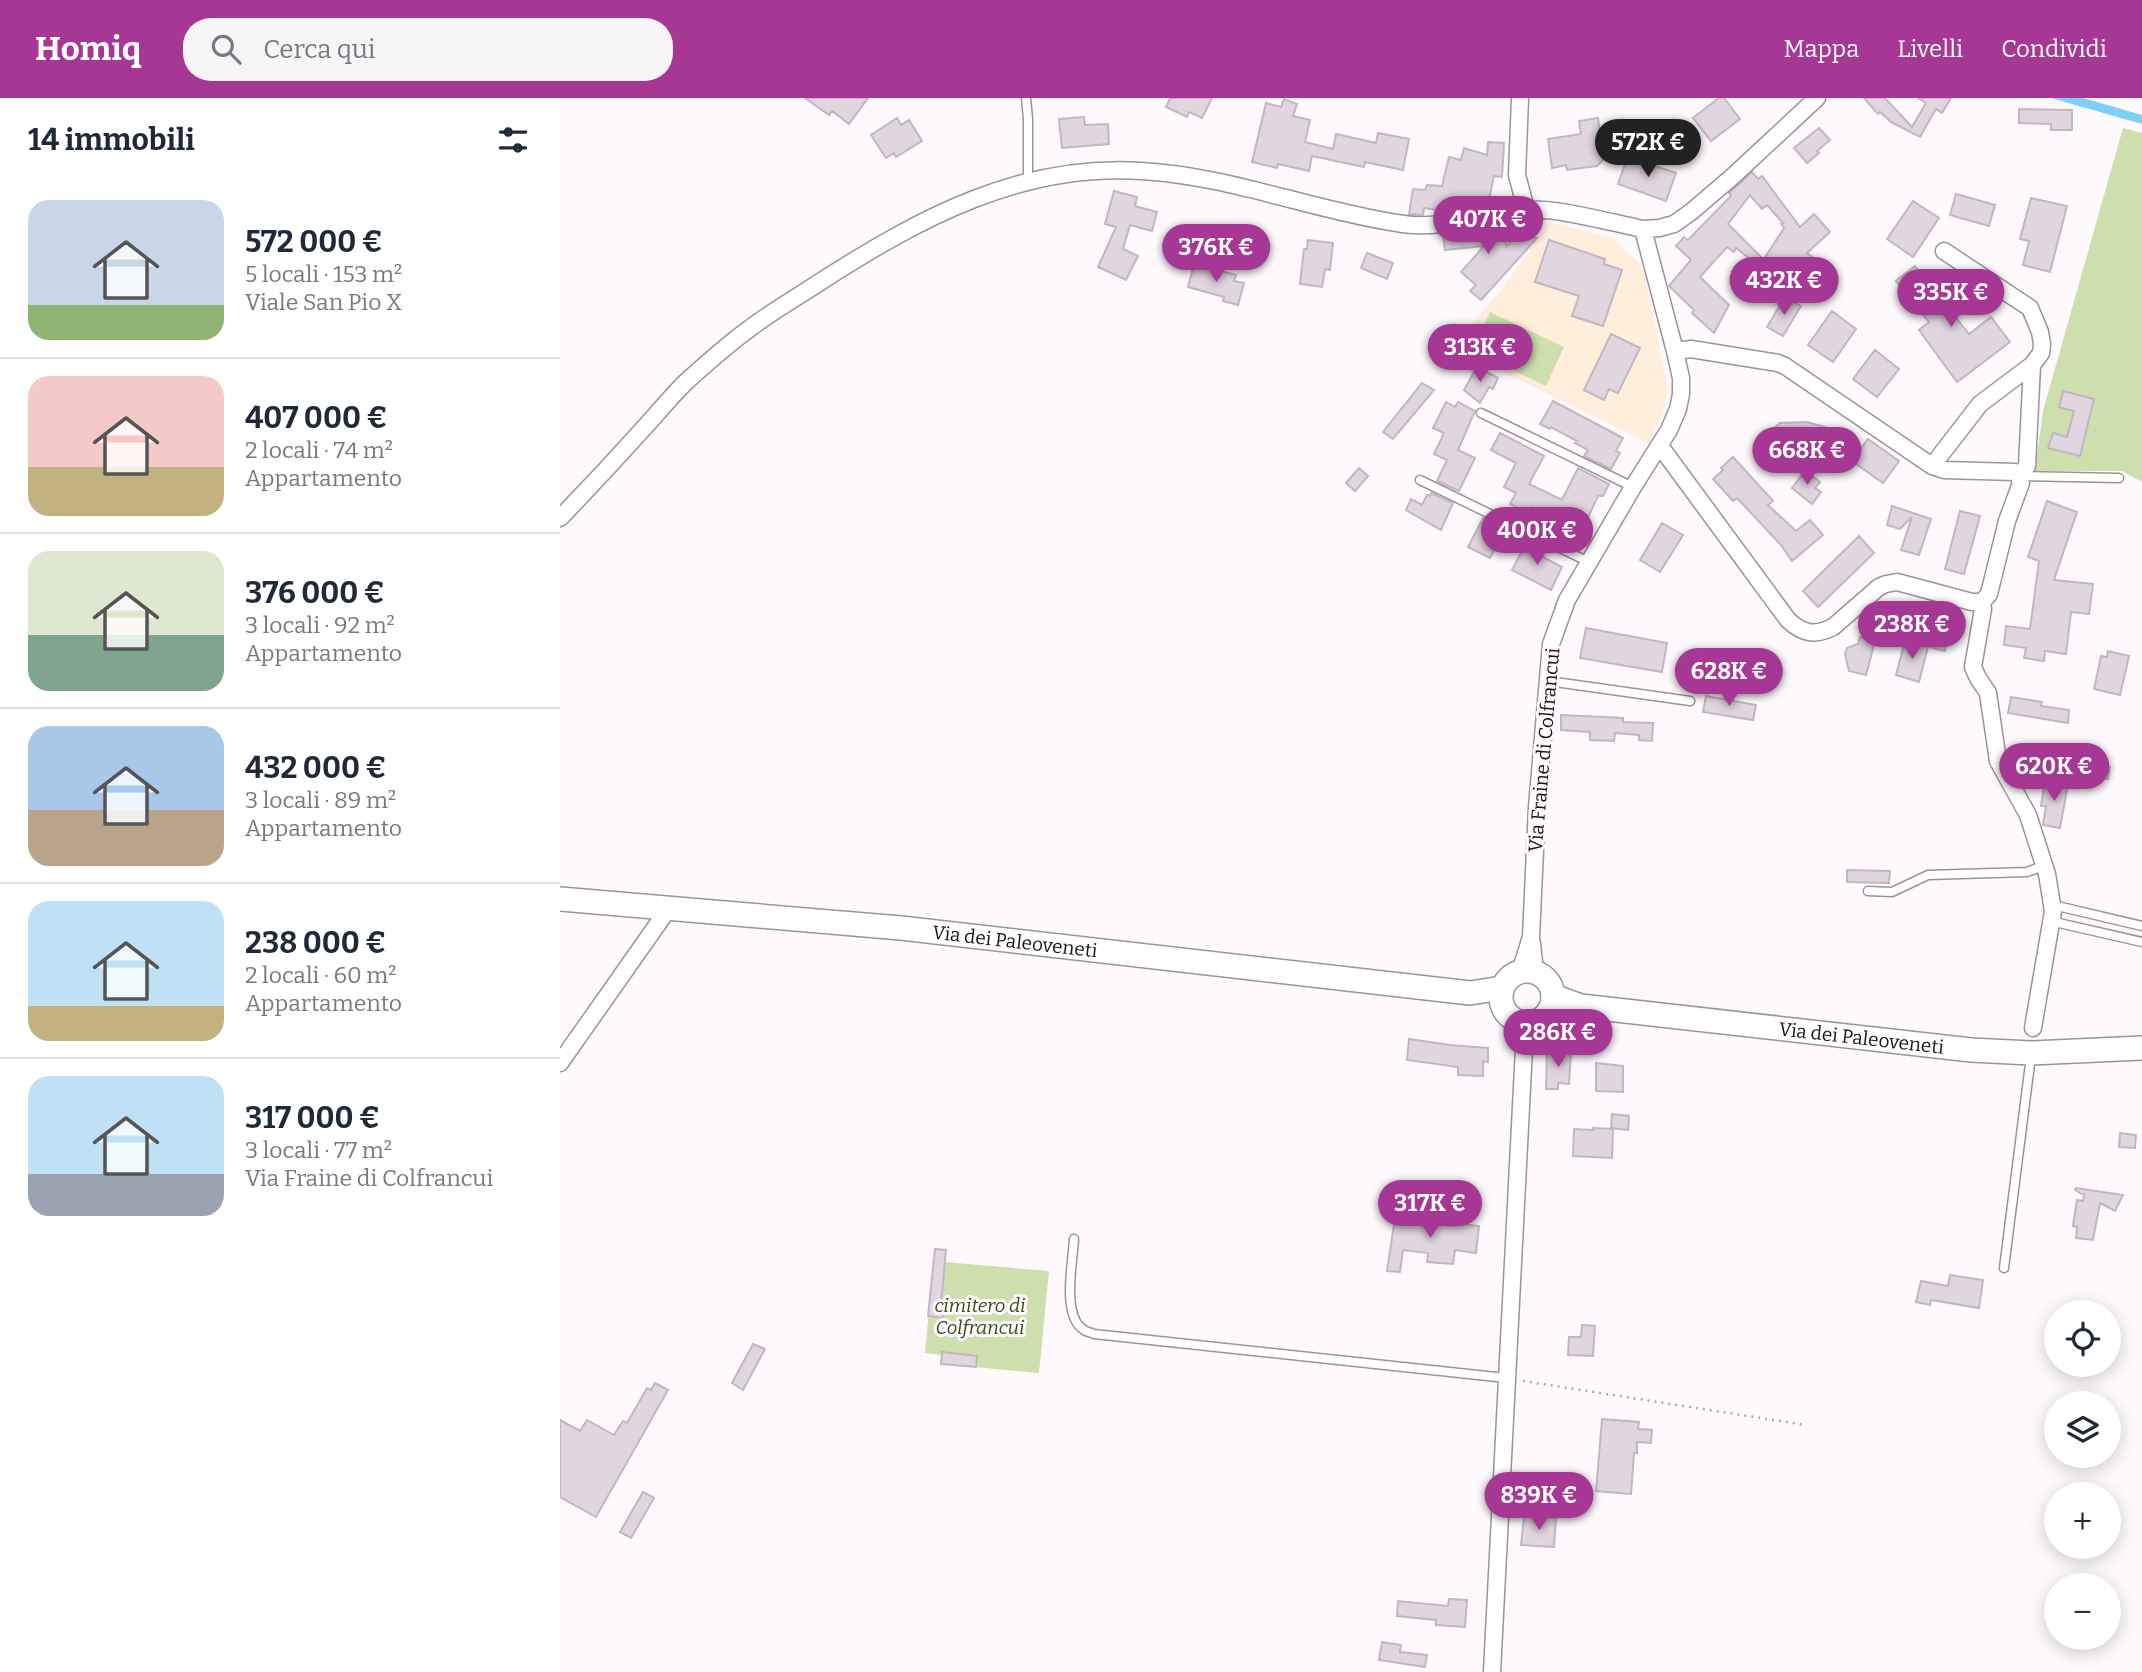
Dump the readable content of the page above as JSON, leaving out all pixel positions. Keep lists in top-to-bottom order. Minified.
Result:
{"streets":{"main road":["Via dei Paleoveneti"],"street":["Via Fraine di Colfrancui"]},"crossings":[["Via Fraine di Colfrancui","Via dei Paleoveneti"]],"parks":["cimitero di Colfrancui"],"page":{"header":"Homiq","search":"Cerca qui","nav":["Mappa","Livelli","Condividi"],"heading":"14 immobili","price":["572K €","407K €","376K €","432K €","335K €","313K €","668K €","400K €","238K €","628K €","620K €","286K €","317K €","839K €"],"list":[{"name":"572 000 €","note":"5 locali · 153 m² · Viale San Pio X"},{"name":"407 000 €","note":"2 locali · 74 m² · Appartamento"},{"name":"376 000 €","note":"3 locali · 92 m² · Appartamento"},{"name":"432 000 €","note":"3 locali · 89 m² · Appartamento"},{"name":"238 000 €","note":"2 locali · 60 m² · Appartamento"},{"name":"317 000 €","note":"3 locali · 77 m² · Via Fraine di Colfrancui"}],"map_buttons":["+","−"]}}
